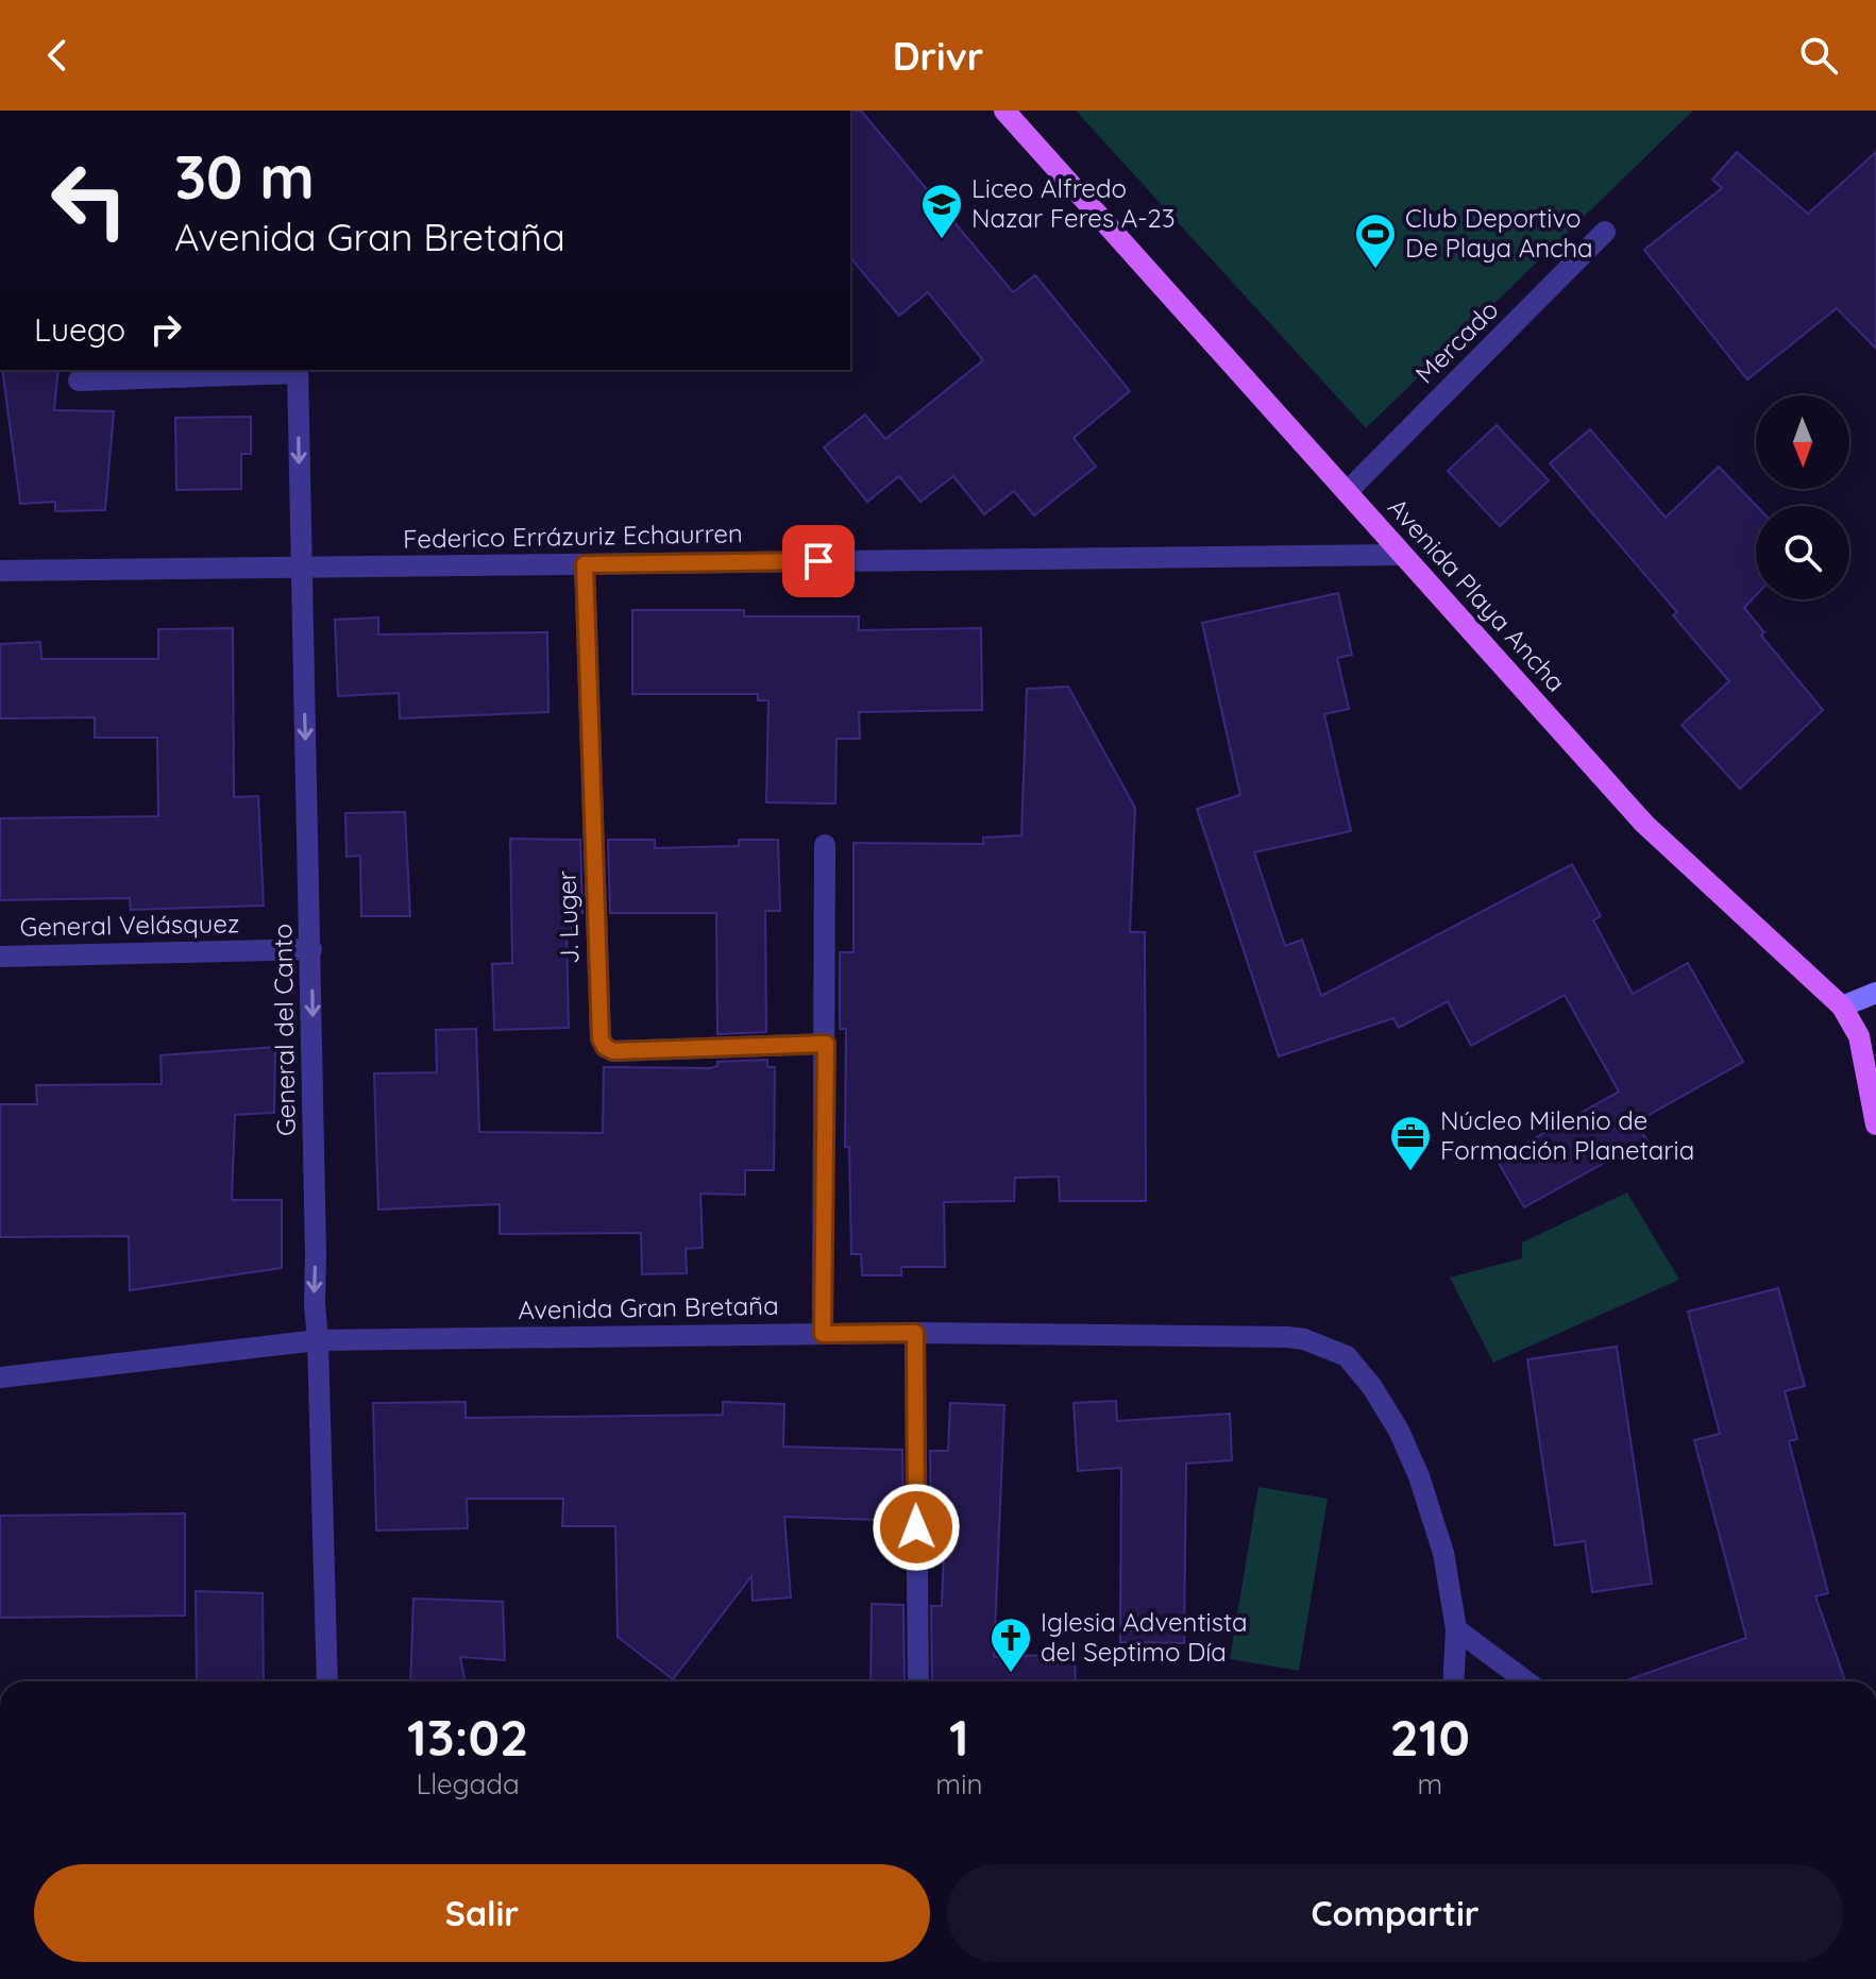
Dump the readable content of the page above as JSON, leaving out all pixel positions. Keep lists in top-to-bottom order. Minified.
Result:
{"streets":{"main road":["Avenida Playa Ancha"],"street":["Mercado","Federico Errázuriz Echaurren","J. Luger","General Velásquez","General del Canto","Avenida Gran Bretaña"]},"crossings":[["Mercado","Avenida Playa Ancha"],["Federico Errázuriz Echaurren","Avenida Playa Ancha"],["Federico Errázuriz Echaurren","J. Luger"],["Federico Errázuriz Echaurren","General del Canto"],["General Velásquez","General del Canto"],["General del Canto","Avenida Gran Bretaña"]],"one_way":["General del Canto"],"places":{"school or university":["Liceo Alfredo Nazar Feres A-23"],"sports":["Club Deportivo De Playa Ancha"],"office":["Núcleo Milenio de Formación Planetaria"],"church":["Iglesia Adventista del Septimo Día"]},"north":"bottom","page":{"header":"Drivr","turn":["30 m","Avenida Gran Bretaña"],"then":"Luego","eta":["13:02","Llegada","1","min","210","m"],"buttons":["Salir","Compartir"]}}
